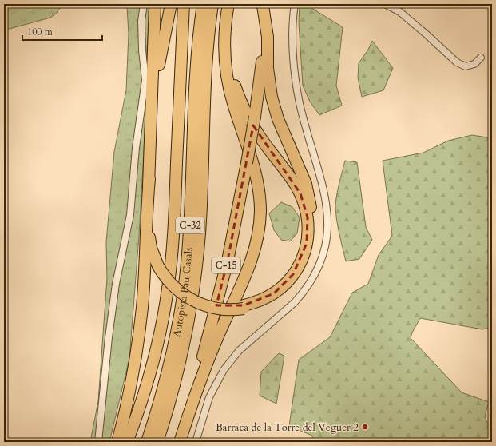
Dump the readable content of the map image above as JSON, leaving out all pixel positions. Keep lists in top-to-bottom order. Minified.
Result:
{"streets":{"highway":["C-32","C-15","Autopista Pau Casals"]},"places":["Barraca de la Torre del Veguer 2"],"scale_bar":"100 m"}
